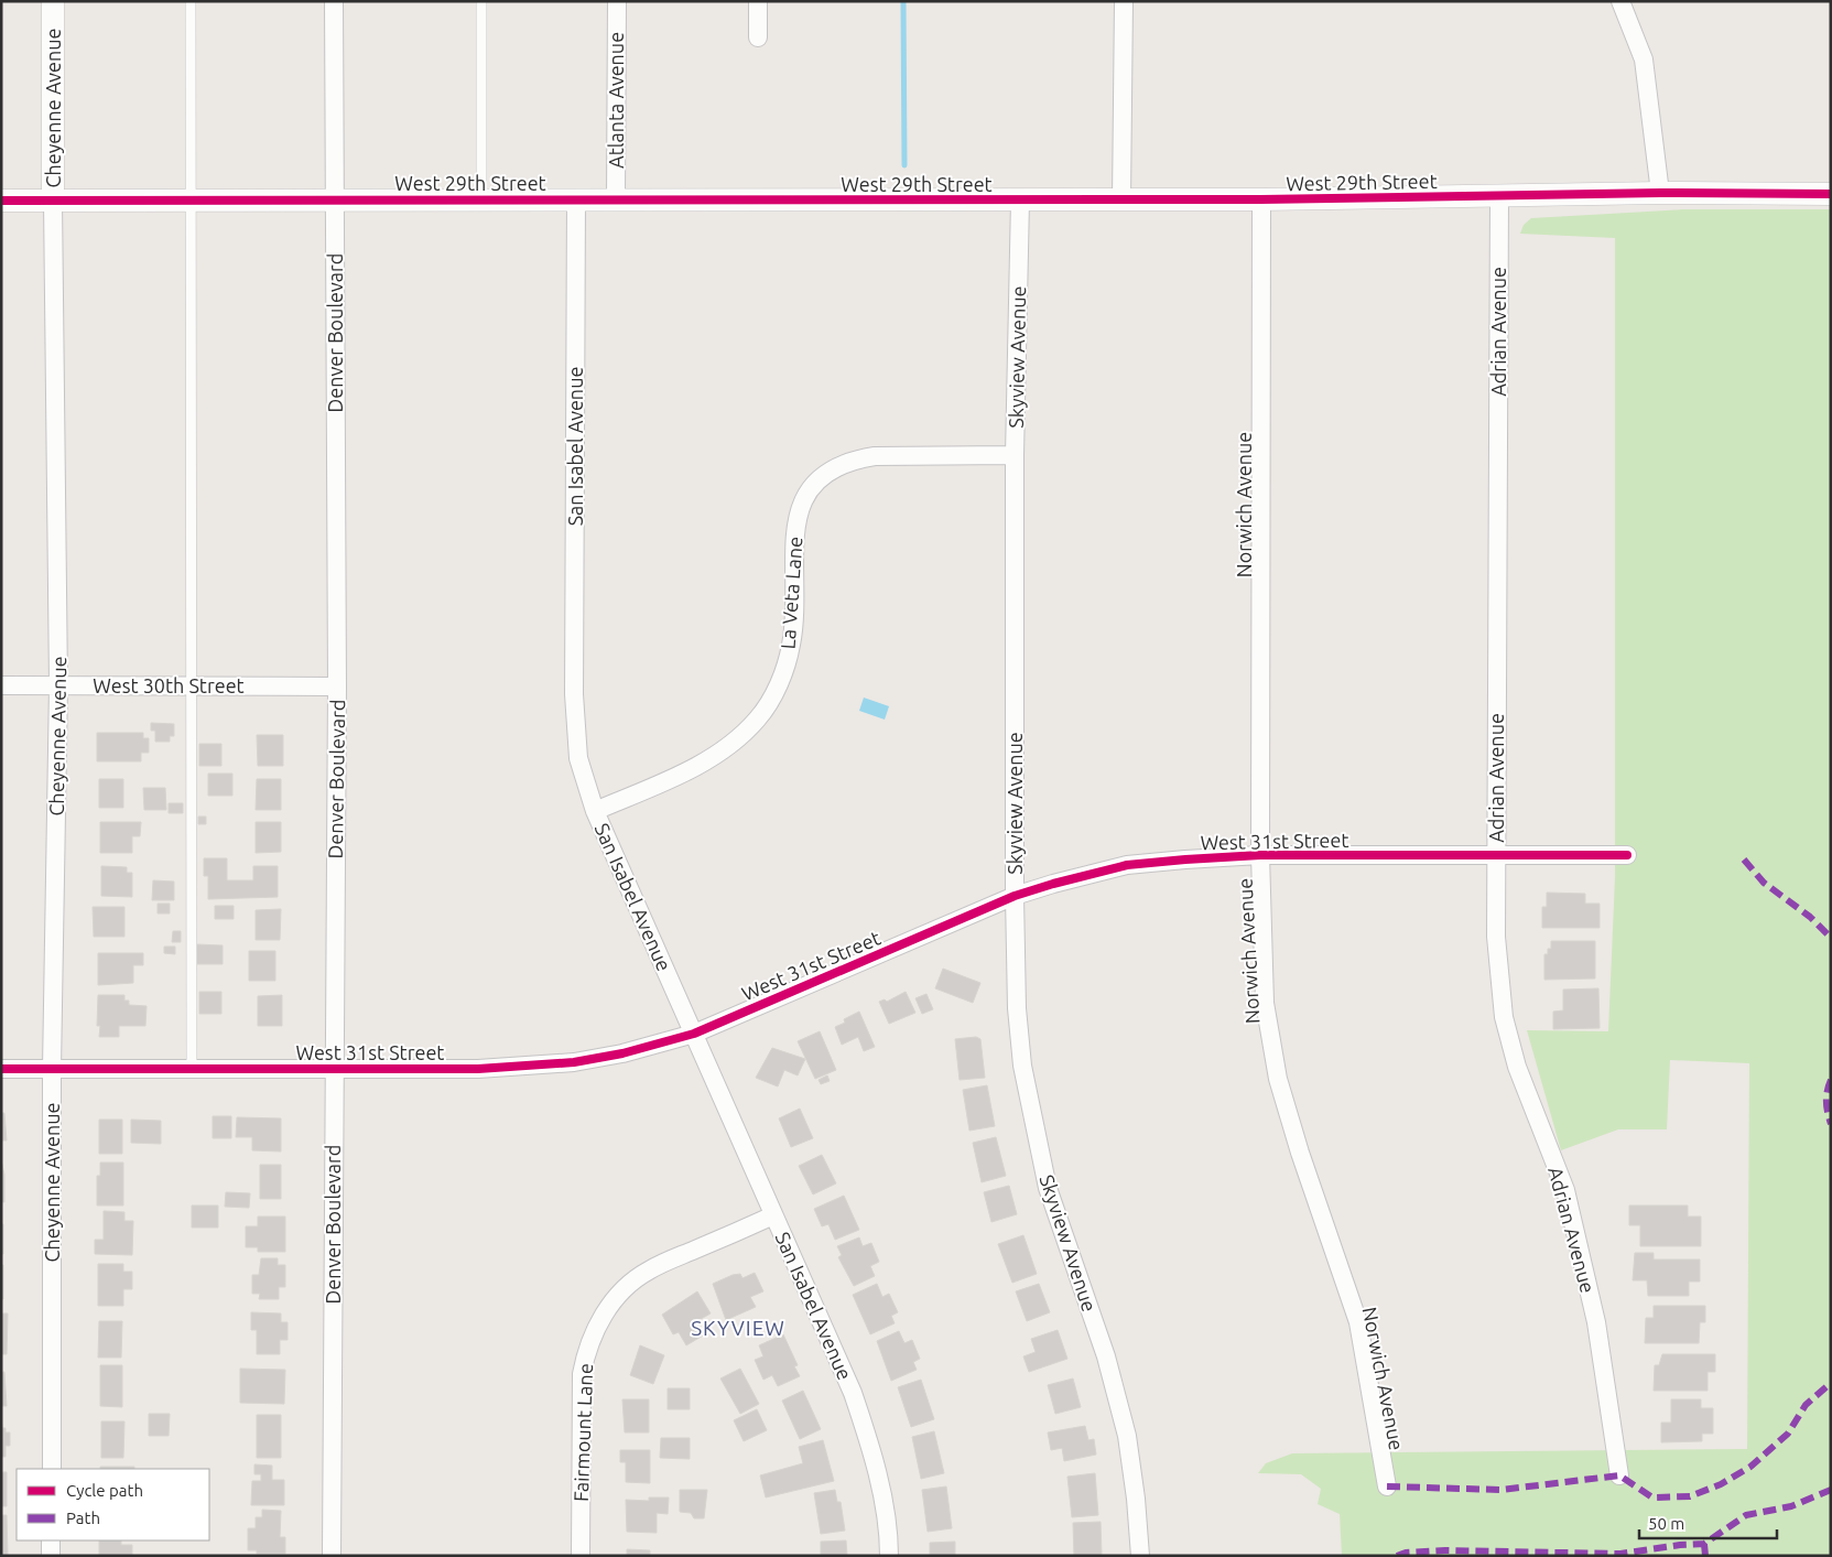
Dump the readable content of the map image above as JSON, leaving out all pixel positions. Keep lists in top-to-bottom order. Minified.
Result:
{"streets":{"street":["Atlanta Avenue","Cheyenne Avenue","West 29th Street","Adrian Avenue","Denver Boulevard","Skyview Avenue","San Isabel Avenue","Norwich Avenue","La Veta Lane","West 30th Street","West 31st Street","Fairmount Lane"]},"crossings":[["Atlanta Avenue","West 29th Street"],["Cheyenne Avenue","West 29th Street"],["Cheyenne Avenue","West 30th Street"],["Cheyenne Avenue","West 31st Street"],["West 29th Street","Adrian Avenue"],["West 29th Street","Denver Boulevard"],["West 29th Street","Skyview Avenue"],["West 29th Street","San Isabel Avenue"],["West 29th Street","Norwich Avenue"],["Adrian Avenue","West 31st Street"],["Denver Boulevard","West 30th Street"],["Denver Boulevard","West 31st Street"],["Skyview Avenue","La Veta Lane"],["Skyview Avenue","West 31st Street"],["San Isabel Avenue","La Veta Lane"],["San Isabel Avenue","West 31st Street"],["San Isabel Avenue","Fairmount Lane"],["Norwich Avenue","West 31st Street"]],"districts":["SKYVIEW"],"legend":["Cycle path","Path"],"scale_bar":"50 m"}
